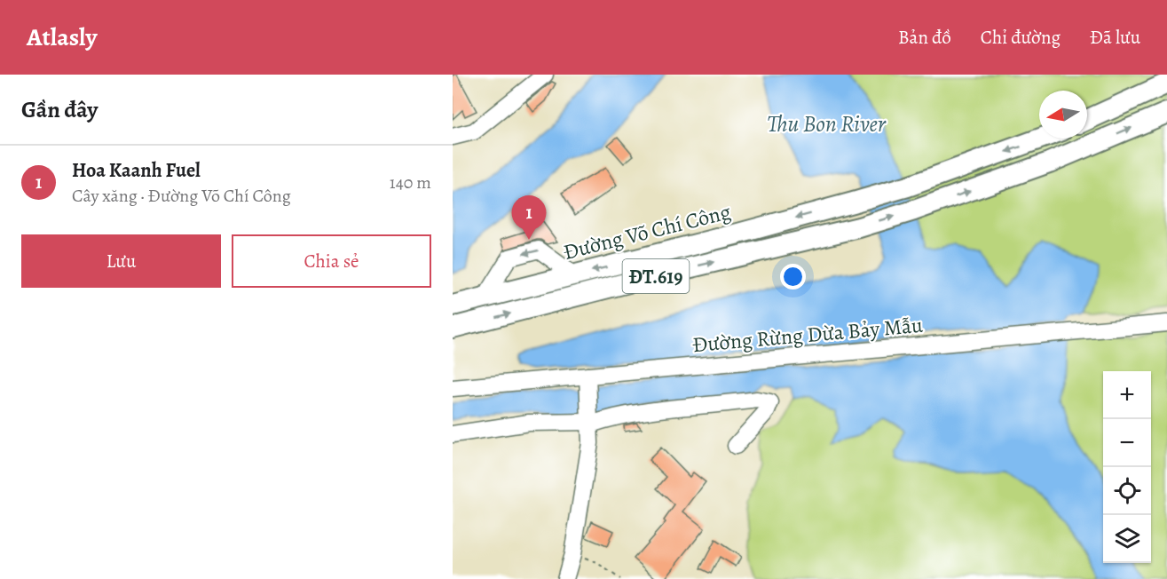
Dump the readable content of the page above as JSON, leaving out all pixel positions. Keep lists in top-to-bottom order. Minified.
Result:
{"streets":{"main road":["Đường Võ Chí Công","ĐT.619"],"street":["Đường Rừng Dừa Bảy Mẫu"]},"water":["Thu Bon River"],"north":"left","page":{"header":"Atlasly","nav":["Bản đồ","Chỉ đường","Đã lưu"],"heading":"Gần đây","list":[{"mark":"1","name":"Hoa Kaanh Fuel","note":"Cây xăng · Đường Võ Chí Công","value":"140 m"}],"pins":"1","buttons":["Lưu","Chia sẻ"],"map_buttons":["+","−"]}}
